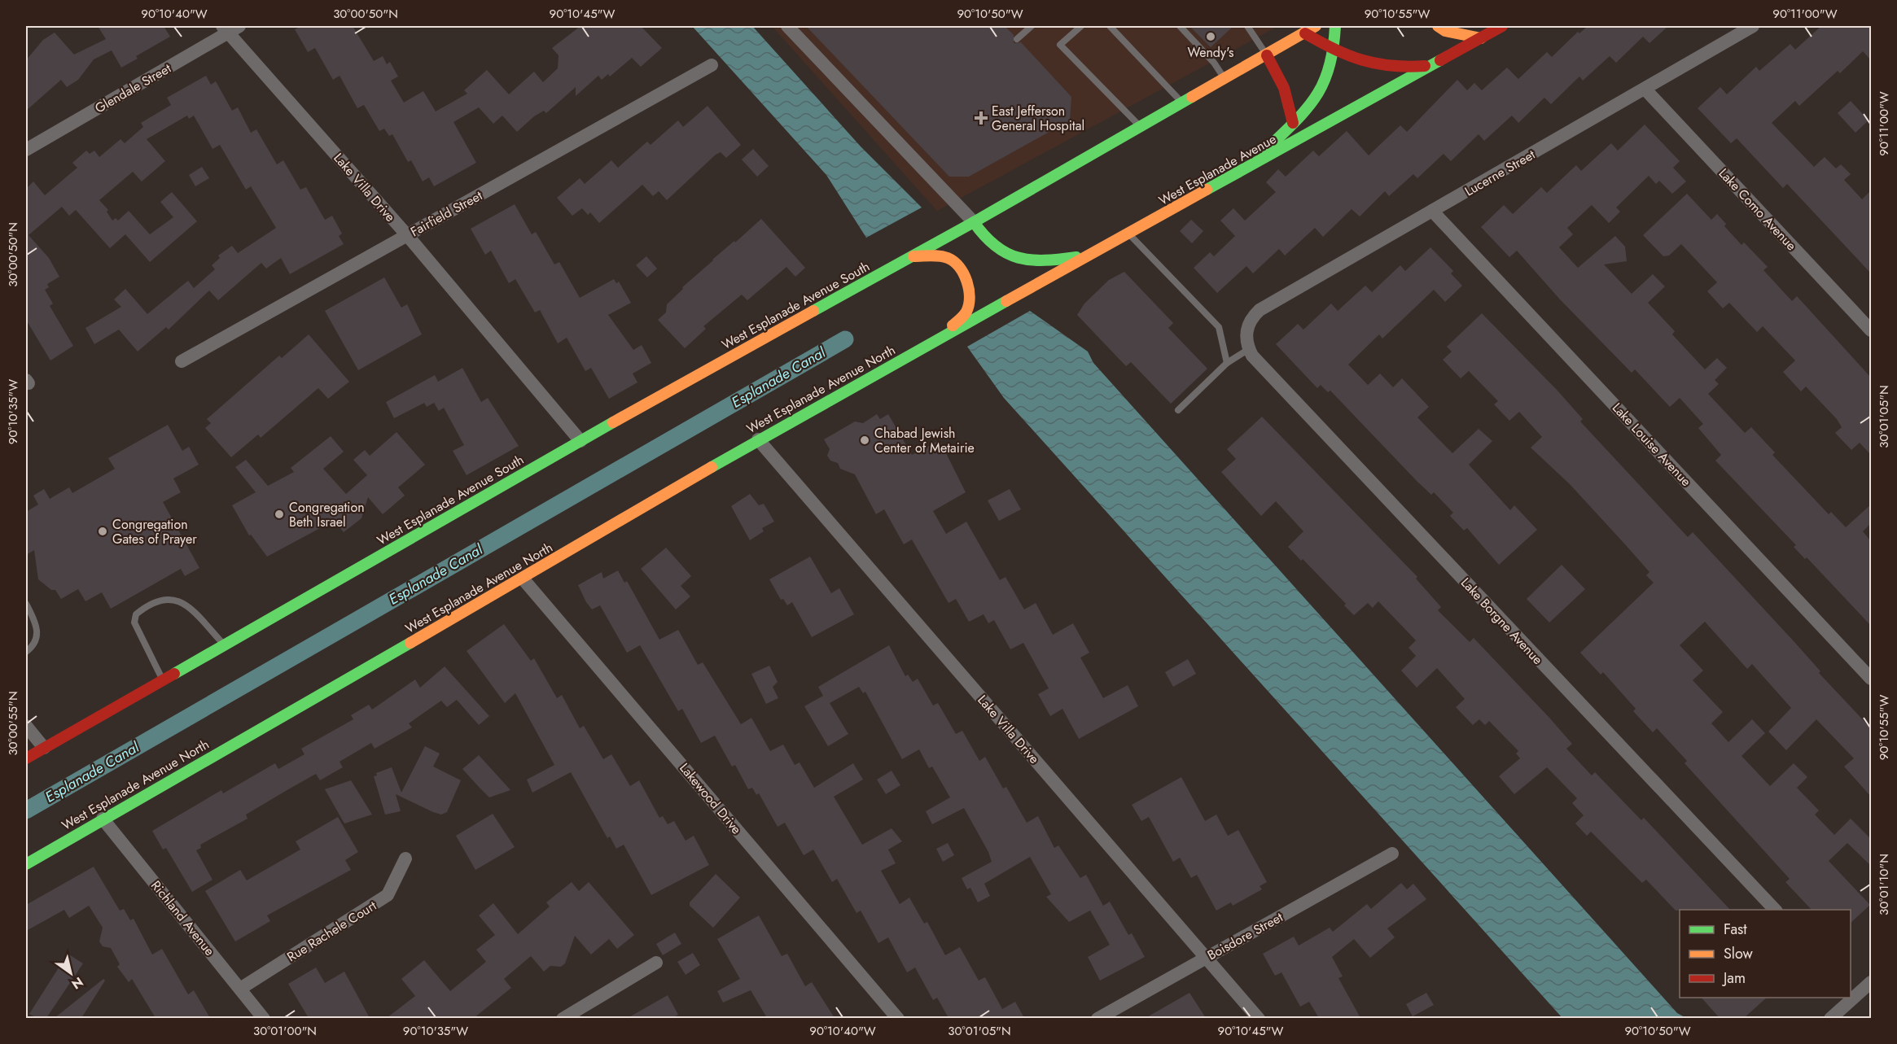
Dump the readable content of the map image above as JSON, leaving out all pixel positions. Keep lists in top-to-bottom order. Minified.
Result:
{"streets":{"main road":["West Esplanade Avenue","West Esplanade Avenue South","West Esplanade Avenue North"],"street":["Glendale Street","Lucerne Street","Lake Villa Drive","Lake Como Avenue","Fairfield Street","Lake Louise Avenue","Lake Borgne Avenue","Lakewood Drive","Richland Avenue","Rue Rachele Court","Boisdore Street"]},"crossings":[["Glendale Street","Lake Villa Drive"],["West Esplanade Avenue","West Esplanade Avenue North"],["Lucerne Street","Lake Como Avenue"],["Lucerne Street","Lake Louise Avenue"],["Lucerne Street","Lake Borgne Avenue"],["Lake Villa Drive","Fairfield Street"],["Lake Villa Drive","West Esplanade Avenue South"],["Lake Villa Drive","West Esplanade Avenue North"],["Lake Villa Drive","Boisdore Street"],["West Esplanade Avenue North","Lakewood Drive"],["West Esplanade Avenue North","Richland Avenue"],["Richland Avenue","Rue Rachele Court"]],"water":["Esplanade Canal"],"places":{"other":["Wendy's","Chabad Jewish Center of Metairie","Congregation Beth Israel","Congregation Gates of Prayer"],"health":["East Jefferson General Hospital"]},"legend":["Fast","Slow","Jam"],"north":"bottom right","coordinates":["90°10'40\"W","30°00'50\"N","90°10'45\"W","90°10'50\"W","90°10'55\"W","90°11'00\"W","90°10'35\"W","30°01'05\"N","30°00'55\"N","30°01'10\"N","30°01'00\"N"]}
